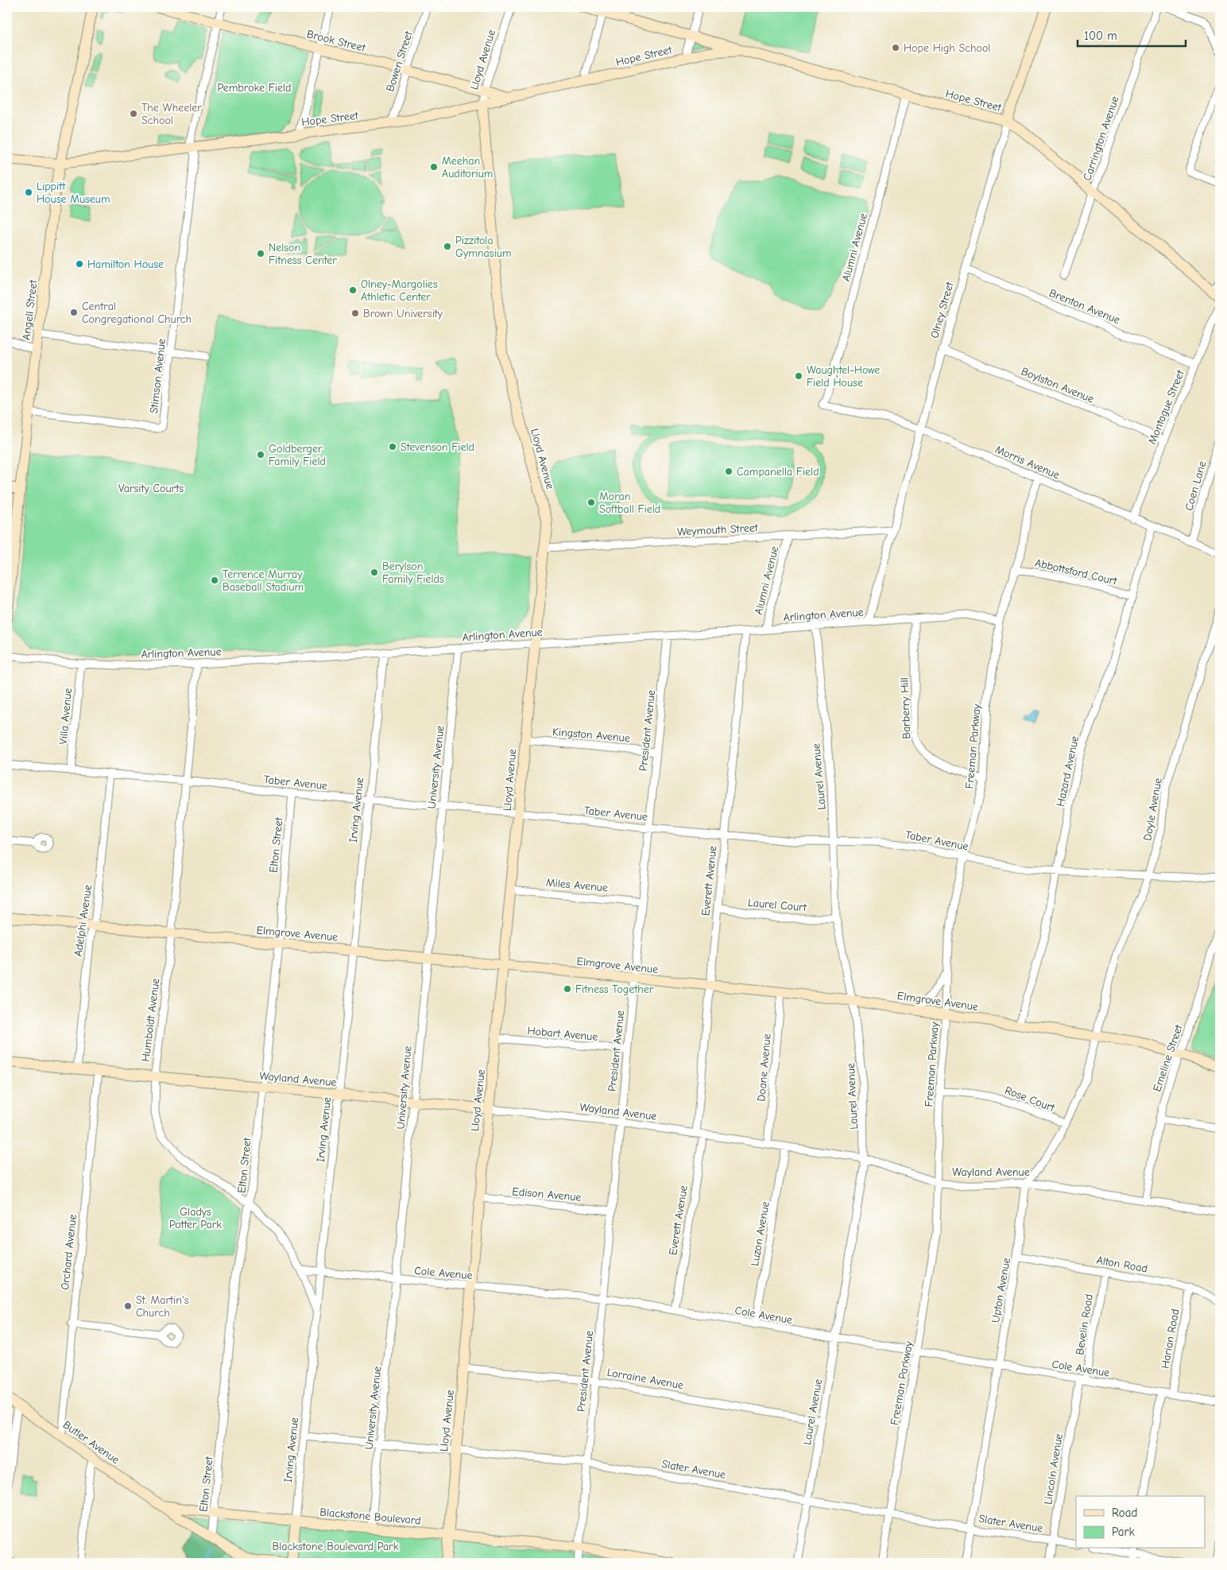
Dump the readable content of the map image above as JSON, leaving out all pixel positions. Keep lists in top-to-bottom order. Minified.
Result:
{"streets":{"street":["Brook Street","Hope Street","Lloyd Avenue","Bowen Street","Carrington Avenue","Alumni Avenue","Brenton Avenue","Angell Street","Olney Street","Stimson Avenue","Boylston Avenue","Montague Street","Morris Avenue","Coen Lane","Weymouth Street","Abbottsford Court","Arlington Avenue","Barberry Hill","Villa Avenue","President Avenue","Kingston Avenue","Freeman Parkway","University Avenue","Hazard Avenue","Laurel Avenue","Taber Avenue","Doyle Avenue","Irving Avenue","Elton Street","Everett Avenue","Miles Avenue","Laurel Court","Adelphi Avenue","Elmgrove Avenue","Humboldt Avenue","Hobart Avenue","Emeline Street","Doane Avenue","Wayland Avenue","Rose Court","Edison Avenue","Luzon Avenue","Orchard Avenue","Alton Road","Cole Avenue","Upton Avenue","Bevelin Road","Harian Road","Lorraine Avenue","Butler Avenue","Slater Avenue","Lincoln Avenue","Blackstone Boulevard"]},"crossings":[["Brook Street","Hope Street"],["Brook Street","Lloyd Avenue"],["Brook Street","Bowen Street"],["Brook Street","Stimson Avenue"],["Hope Street","Lloyd Avenue"],["Hope Street","Bowen Street"],["Hope Street","Carrington Avenue"],["Hope Street","Alumni Avenue"],["Hope Street","Angell Street"],["Hope Street","Olney Street"],["Hope Street","Stimson Avenue"],["Lloyd Avenue","Weymouth Street"],["Lloyd Avenue","Arlington Avenue"],["Lloyd Avenue","Kingston Avenue"],["Lloyd Avenue","Taber Avenue"],["Lloyd Avenue","Miles Avenue"],["Lloyd Avenue","Elmgrove Avenue"],["Lloyd Avenue","Hobart Avenue"],["Lloyd Avenue","Wayland Avenue"],["Lloyd Avenue","Edison Avenue"],["Lloyd Avenue","Cole Avenue"],["Lloyd Avenue","Lorraine Avenue"],["Lloyd Avenue","Slater Avenue"],["Lloyd Avenue","Blackstone Boulevard"],["Alumni Avenue","Morris Avenue"],["Alumni Avenue","Weymouth Street"],["Alumni Avenue","Arlington Avenue"],["Brenton Avenue","Olney Street"],["Brenton Avenue","Montague Street"],["Angell Street","Stimson Avenue"],["Olney Street","Boylston Avenue"],["Olney Street","Morris Avenue"],["Olney Street","Weymouth Street"],["Olney Street","Arlington Avenue"],["Boylston Avenue","Montague Street"],["Montague Street","Morris Avenue"],["Morris Avenue","Coen Lane"],["Morris Avenue","Freeman Parkway"],["Morris Avenue","Hazard Avenue"],["Abbottsford Court","Freeman Parkway"],["Abbottsford Court","Hazard Avenue"],["Arlington Avenue","Barberry Hill"],["Arlington Avenue","Villa Avenue"],["Arlington Avenue","President Avenue"],["Arlington Avenue","Freeman Parkway"],["Arlington Avenue","University Avenue"],["Arlington Avenue","Laurel Avenue"],["Arlington Avenue","Irving Avenue"],["Arlington Avenue","Everett Avenue"],["Arlington Avenue","Humboldt Avenue"],["Barberry Hill","Freeman Parkway"],["Villa Avenue","Taber Avenue"],["President Avenue","Kingston Avenue"],["President Avenue","Taber Avenue"],["President Avenue","Miles Avenue"],["President Avenue","Elmgrove Avenue"],["President Avenue","Hobart Avenue"],["President Avenue","Wayland Avenue"],["President Avenue","Edison Avenue"],["President Avenue","Cole Avenue"],["President Avenue","Lorraine Avenue"],["President Avenue","Slater Avenue"],["President Avenue","Blackstone Boulevard"],["Freeman Parkway","Taber Avenue"],["Freeman Parkway","Elmgrove Avenue"],["Freeman Parkway","Wayland Avenue"],["Freeman Parkway","Rose Court"],["Freeman Parkway","Cole Avenue"],["Freeman Parkway","Slater Avenue"],["University Avenue","Taber Avenue"],["University Avenue","Elmgrove Avenue"],["University Avenue","Wayland Avenue"],["University Avenue","Cole Avenue"],["University Avenue","Slater Avenue"],["University Avenue","Blackstone Boulevard"],["Hazard Avenue","Taber Avenue"],["Hazard Avenue","Elmgrove Avenue"],["Laurel Avenue","Taber Avenue"],["Laurel Avenue","Laurel Court"],["Laurel Avenue","Elmgrove Avenue"],["Laurel Avenue","Wayland Avenue"],["Laurel Avenue","Cole Avenue"],["Laurel Avenue","Lorraine Avenue"],["Laurel Avenue","Slater Avenue"],["Taber Avenue","Doyle Avenue"],["Taber Avenue","Irving Avenue"],["Taber Avenue","Elton Street"],["Taber Avenue","Everett Avenue"],["Taber Avenue","Adelphi Avenue"],["Taber Avenue","Humboldt Avenue"],["Doyle Avenue","Elmgrove Avenue"],["Irving Avenue","Elmgrove Avenue"],["Irving Avenue","Humboldt Avenue"],["Irving Avenue","Wayland Avenue"],["Irving Avenue","Cole Avenue"],["Irving Avenue","Slater Avenue"],["Irving Avenue","Blackstone Boulevard"],["Elton Street","Elmgrove Avenue"],["Elton Street","Humboldt Avenue"],["Elton Street","Wayland Avenue"],["Elton Street","Blackstone Boulevard"],["Everett Avenue","Laurel Court"],["Everett Avenue","Elmgrove Avenue"],["Everett Avenue","Wayland Avenue"],["Everett Avenue","Cole Avenue"],["Adelphi Avenue","Elmgrove Avenue"],["Adelphi Avenue","Wayland Avenue"],["Elmgrove Avenue","Humboldt Avenue"],["Elmgrove Avenue","Emeline Street"],["Elmgrove Avenue","Doane Avenue"],["Humboldt Avenue","Wayland Avenue"],["Humboldt Avenue","Cole Avenue"],["Emeline Street","Wayland Avenue"],["Doane Avenue","Wayland Avenue"],["Wayland Avenue","Luzon Avenue"],["Wayland Avenue","Orchard Avenue"],["Wayland Avenue","Upton Avenue"],["Luzon Avenue","Cole Avenue"],["Orchard Avenue","Butler Avenue"],["Alton Road","Upton Avenue"],["Alton Road","Bevelin Road"],["Alton Road","Harian Road"],["Cole Avenue","Upton Avenue"],["Cole Avenue","Bevelin Road"],["Cole Avenue","Harian Road"],["Cole Avenue","Lincoln Avenue"],["Upton Avenue","Slater Avenue"],["Bevelin Road","Lincoln Avenue"],["Butler Avenue","Blackstone Boulevard"],["Slater Avenue","Lincoln Avenue"]],"parks":["Pembroke Field","Varsity Courts","Gladys Potter Park","Blackstone Boulevard Park"],"places":["Hope High School","The Wheeler School","Meehan Auditorium","Lippitt House Museum","Pizzitola Gymnasium","Nelson Fitness Center","Hamilton House","Olney-Margolies Athletic Center","Central Congregational Church","Brown University","Waughtel-Howe Field House","Stevenson Field","Goldberger Family Field","Campanella Field","Moran Softball Field","Berylson Family Fields","Terrence Murray Baseball Stadium","Fitness Together","St. Martin's Church"],"legend":["Road","Park"],"scale_bar":"100 m"}
